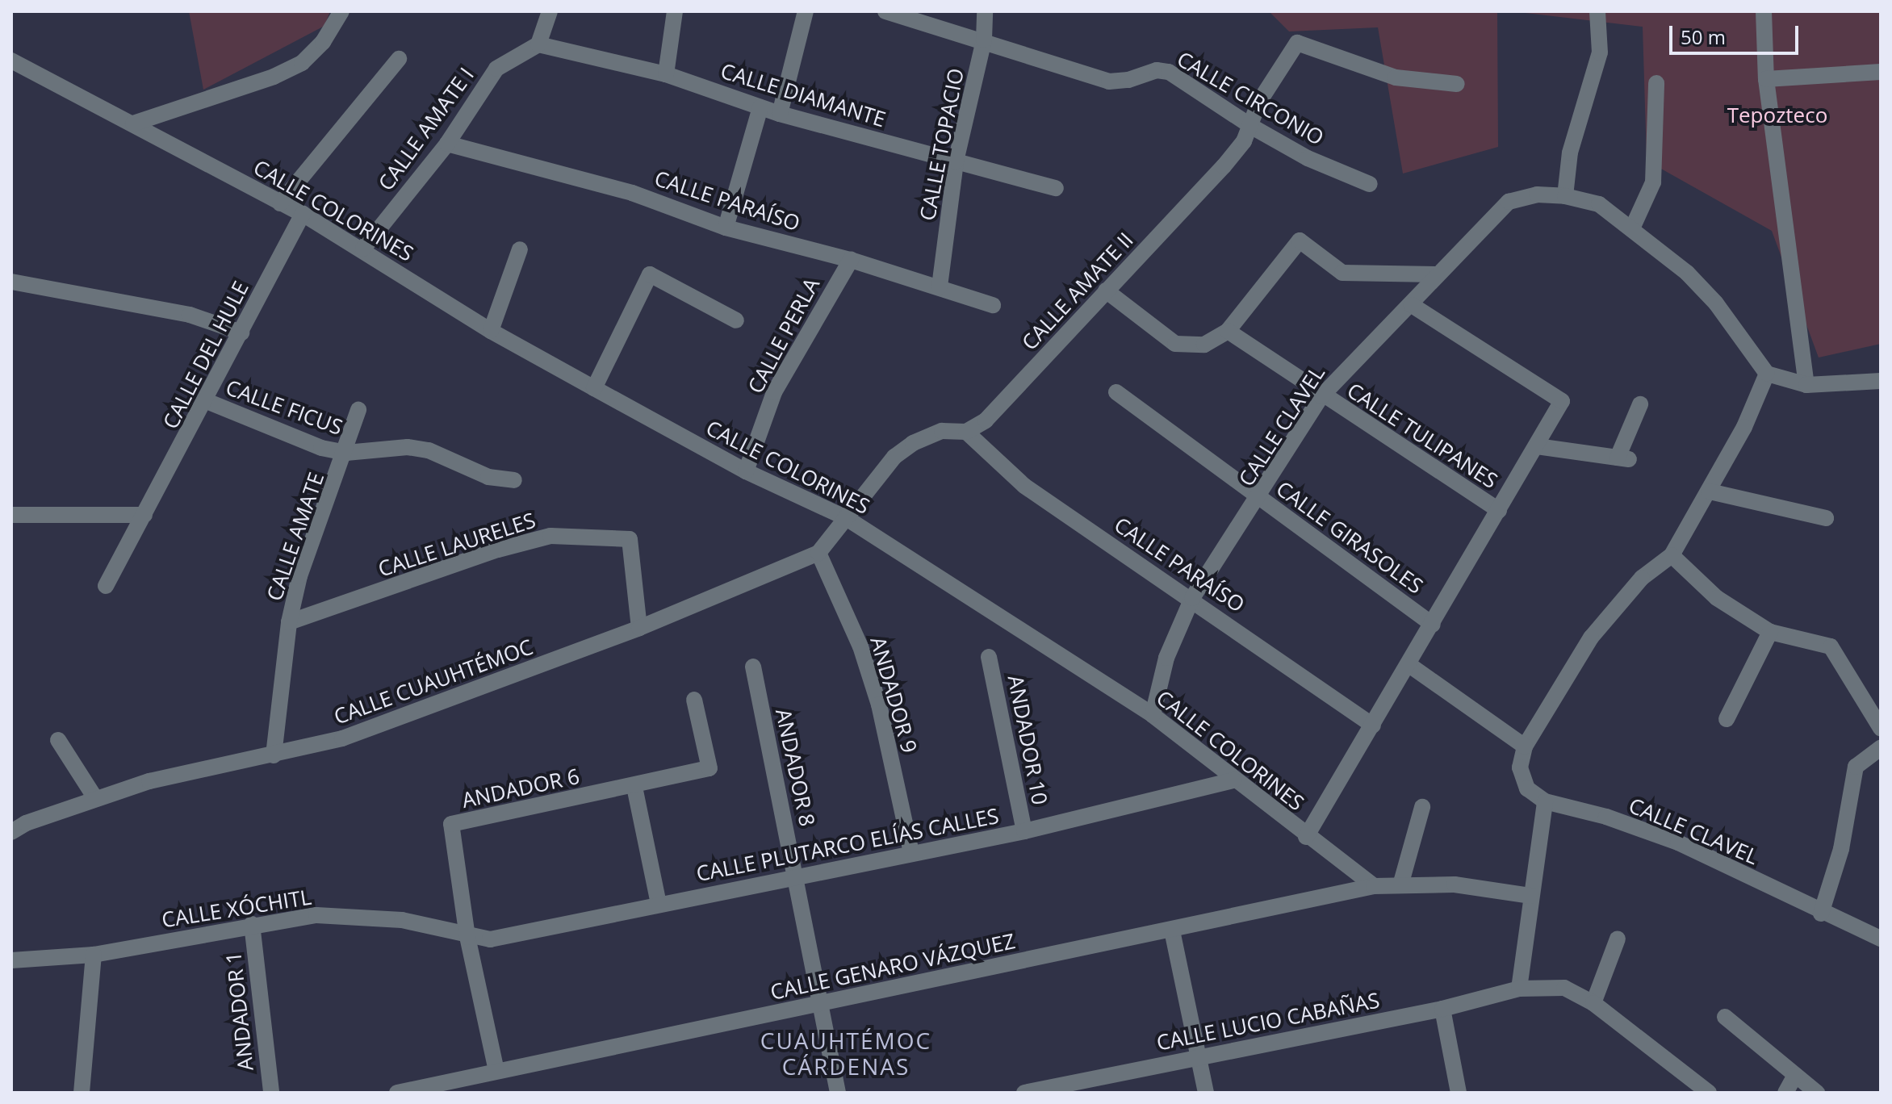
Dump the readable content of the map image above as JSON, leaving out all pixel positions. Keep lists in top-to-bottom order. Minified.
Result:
{"streets":{"street":["CALLE DIAMANTE","CALLE CIRCONIO","CALLE AMATE I","CALLE TOPACIO","CALLE PARAÍSO","CALLE COLORINES","CALLE AMATE II","CALLE PERLA","CALLE DEL HULE","CALLE FICUS","CALLE CLAVEL","CALLE TULIPANES","CALLE AMATE","CALLE GIRASOLES","CALLE LAURELES","CALLE CUAUHTÉMOC","ANDADOR 9","ANDADOR 10","ANDADOR 8","ANDADOR 6","CALLE PLUTARCO ELÍAS CALLES","CALLE XÓCHITL","CALLE GENARO VÁZQUEZ","ANDADOR 1","CALLE LUCIO CABAÑAS"]},"crossings":[["CALLE DIAMANTE","CALLE AMATE I"],["CALLE DIAMANTE","CALLE TOPACIO"],["CALLE CIRCONIO","CALLE TOPACIO"],["CALLE CIRCONIO","CALLE AMATE II"],["CALLE AMATE I","CALLE PARAÍSO"],["CALLE AMATE I","CALLE COLORINES"],["CALLE TOPACIO","CALLE PARAÍSO"],["CALLE PARAÍSO","CALLE AMATE II"],["CALLE PARAÍSO","CALLE PERLA"],["CALLE PARAÍSO","CALLE CLAVEL"],["CALLE COLORINES","CALLE PERLA"],["CALLE COLORINES","CALLE DEL HULE"],["CALLE COLORINES","CALLE CLAVEL"],["CALLE COLORINES","CALLE PLUTARCO ELÍAS CALLES"],["CALLE COLORINES","CALLE GENARO VÁZQUEZ"],["CALLE DEL HULE","CALLE FICUS"],["CALLE FICUS","CALLE AMATE"],["CALLE CLAVEL","CALLE TULIPANES"],["CALLE CLAVEL","CALLE GIRASOLES"],["CALLE AMATE","CALLE LAURELES"],["CALLE AMATE","CALLE CUAUHTÉMOC"],["CALLE LAURELES","CALLE CUAUHTÉMOC"],["CALLE CUAUHTÉMOC","ANDADOR 9"],["ANDADOR 9","CALLE PLUTARCO ELÍAS CALLES"],["ANDADOR 10","CALLE PLUTARCO ELÍAS CALLES"],["ANDADOR 8","CALLE PLUTARCO ELÍAS CALLES"],["ANDADOR 8","CALLE GENARO VÁZQUEZ"],["ANDADOR 6","CALLE PLUTARCO ELÍAS CALLES"],["ANDADOR 6","CALLE XÓCHITL"],["CALLE PLUTARCO ELÍAS CALLES","CALLE XÓCHITL"],["CALLE XÓCHITL","ANDADOR 1"]],"districts":["CUAUHTÉMOC CÁRDENAS"],"parks":["Tepozteco"],"scale_bar":"50 m"}
